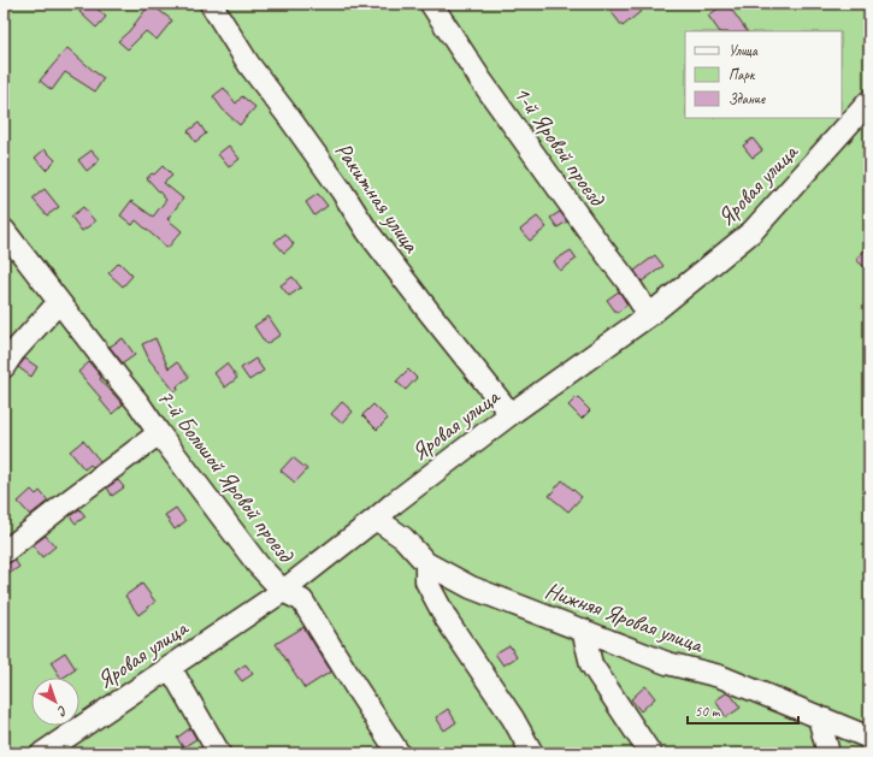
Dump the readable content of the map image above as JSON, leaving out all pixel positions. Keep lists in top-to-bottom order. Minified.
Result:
{"streets":{"street":["1-й Яровой проезд","Яровая улица","Ракитная улица","7-й Большой Яровой проезд","Нижняя Яровая улица"]},"crossings":[["1-й Яровой проезд","Яровая улица"],["Яровая улица","Ракитная улица"],["Яровая улица","7-й Большой Яровой проезд"],["Яровая улица","Нижняя Яровая улица"]],"legend":["Улица","Парк","Здание"],"scale_bar":"50 m","north":"bottom right"}
